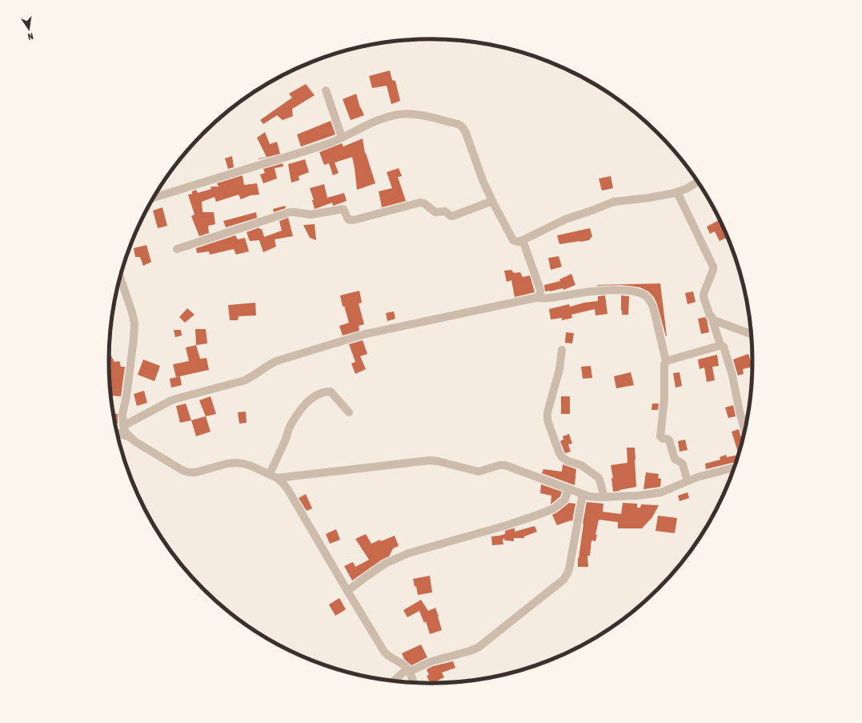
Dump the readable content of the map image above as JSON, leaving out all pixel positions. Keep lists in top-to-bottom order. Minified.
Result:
{"north":"bottom"}
